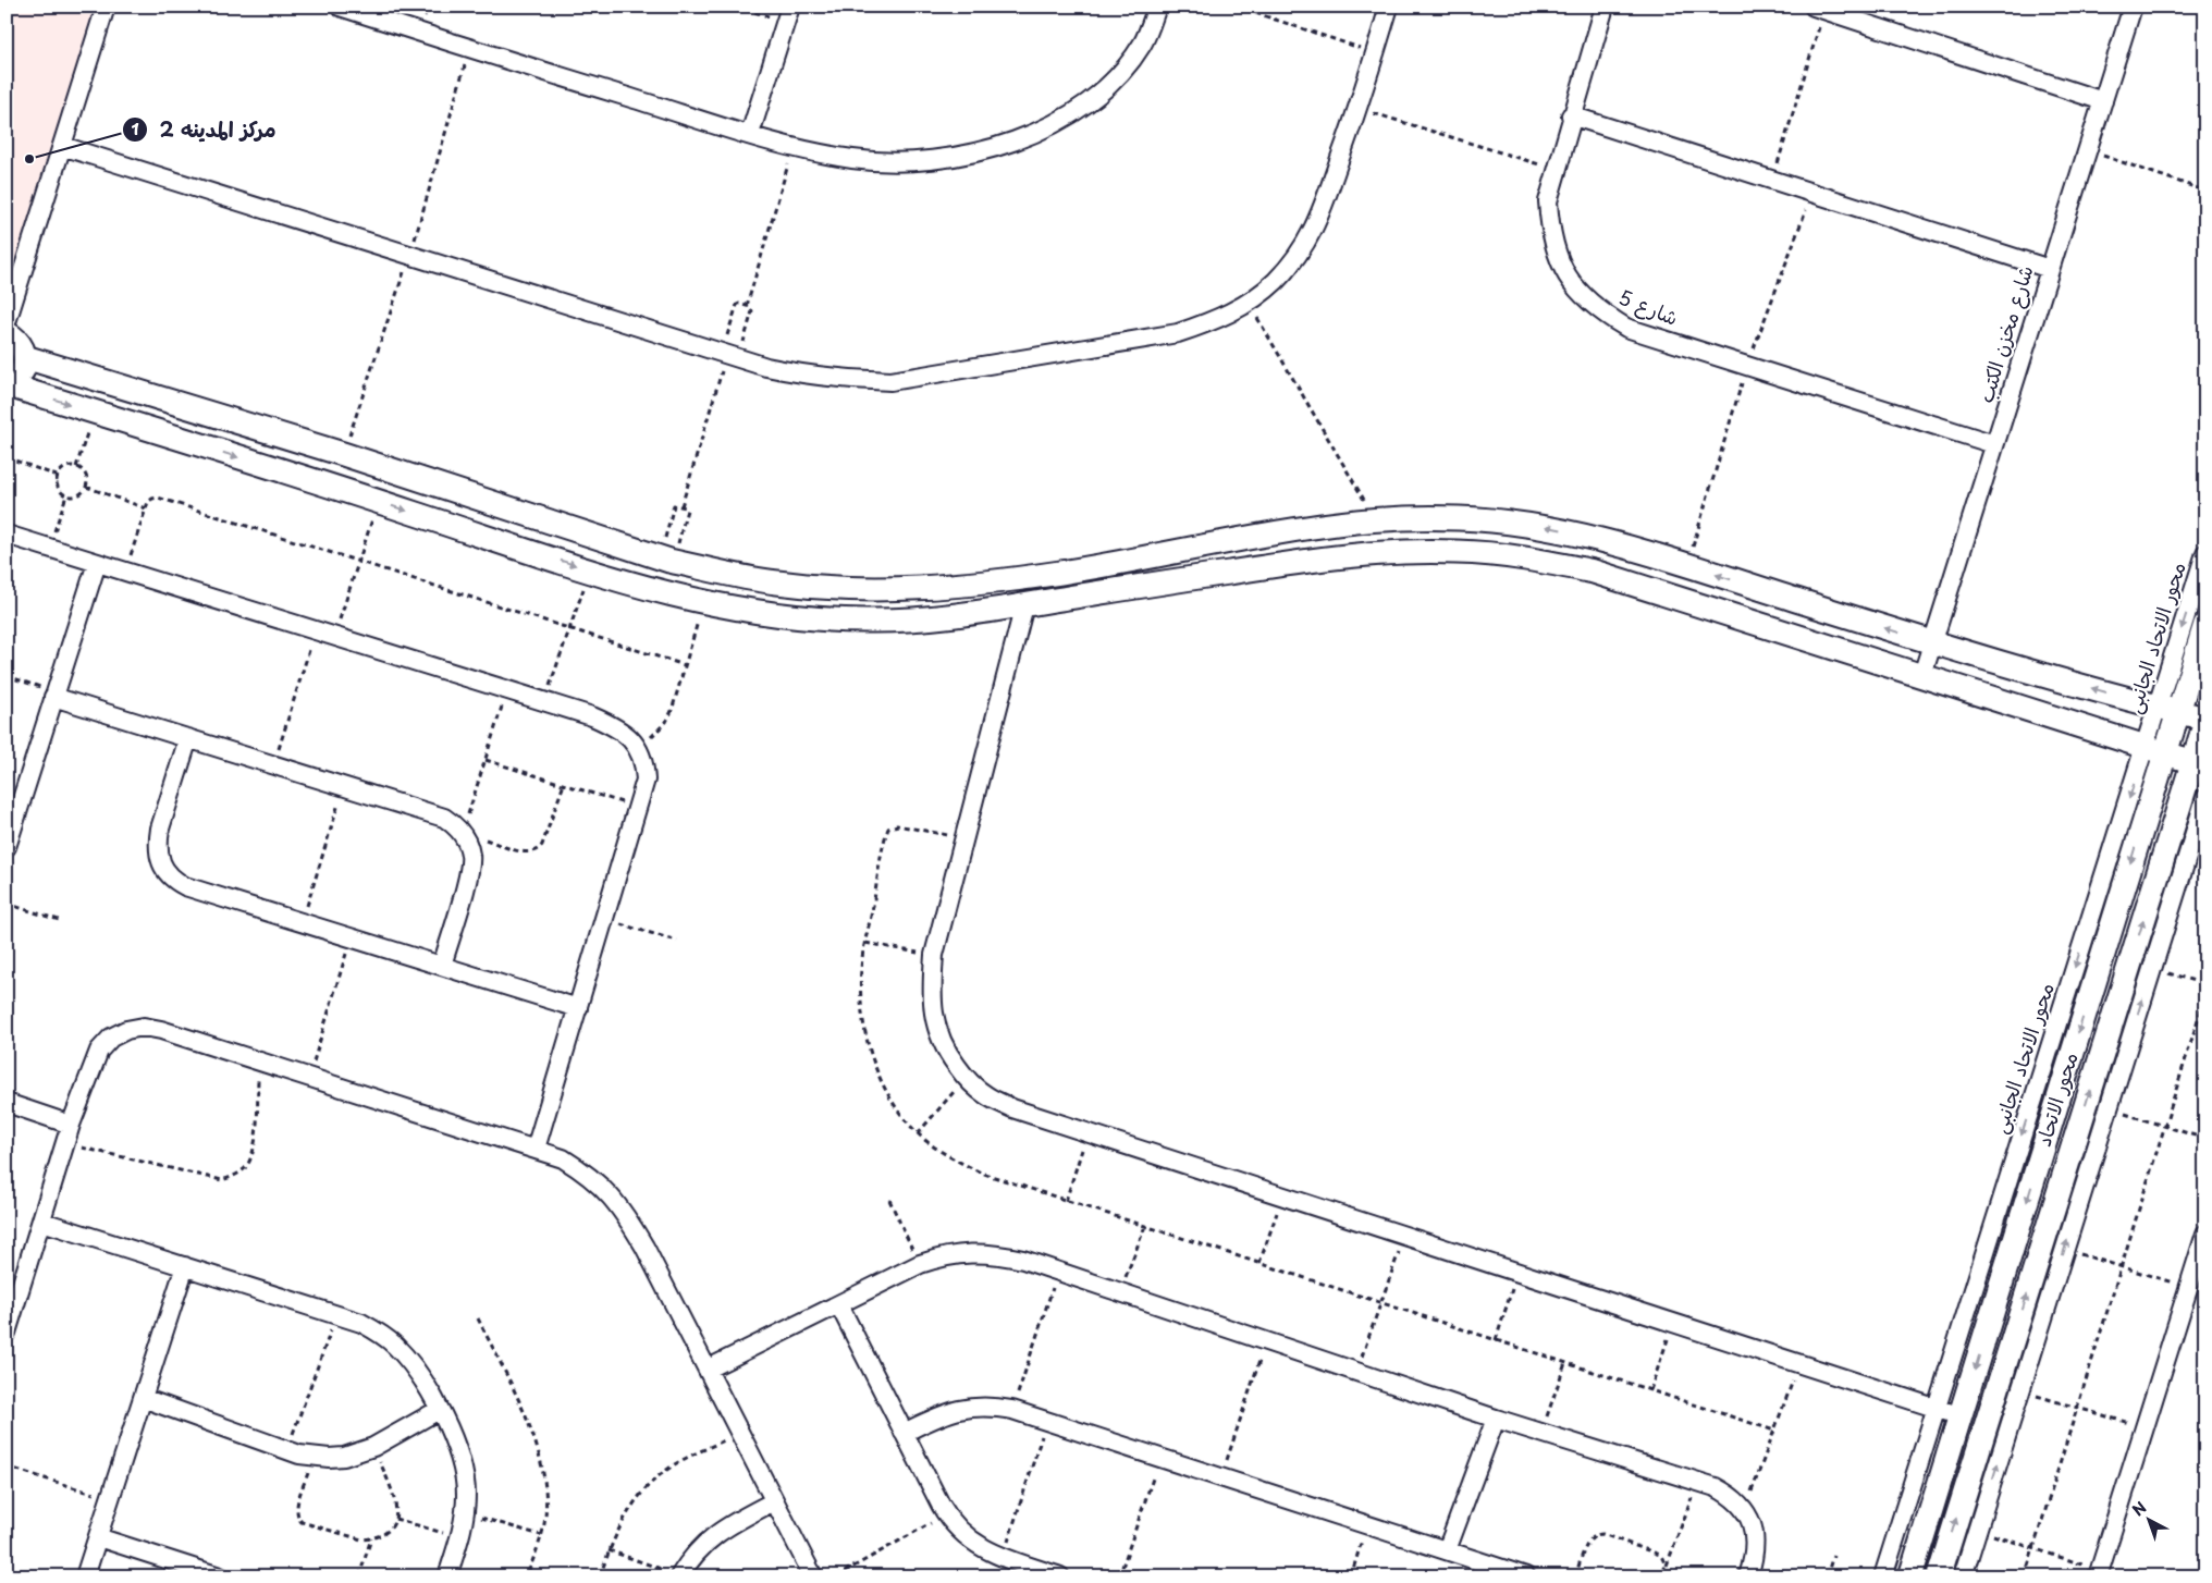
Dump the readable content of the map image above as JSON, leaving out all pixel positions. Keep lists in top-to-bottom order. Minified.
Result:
{"streets":{"street":["شارع 5","شارع مخزن الكتب","محور الاتحاد الجانبى","محور الاتحاد"]},"crossings":[["شارع 5","شارع مخزن الكتب"],["محور الاتحاد الجانبى","محور الاتحاد"]],"places":["مركز المدينه 2"],"north":"top left"}
